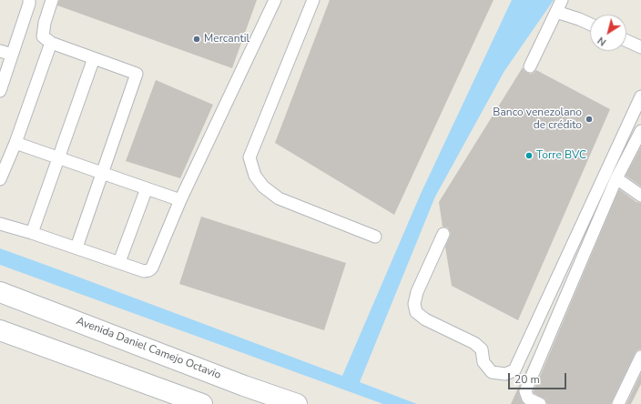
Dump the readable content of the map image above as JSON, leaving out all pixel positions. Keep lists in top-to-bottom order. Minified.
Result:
{"streets":{"main road":["Avenida Daniel Camejo Octavio"]},"places":["Mercantil","Banco venezolano de crédito","Torre BVC"],"scale_bar":"20 m","north":"bottom left"}
